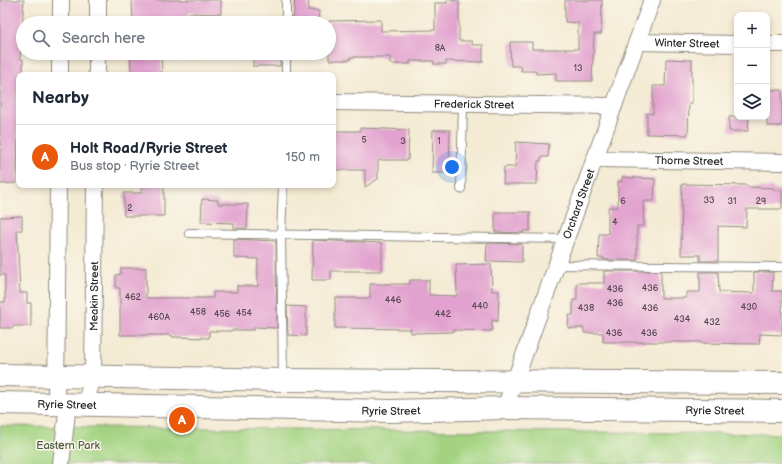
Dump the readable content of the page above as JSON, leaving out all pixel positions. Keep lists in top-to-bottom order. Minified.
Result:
{"streets":{"main road":["Ryrie Street"],"street":["Winter Street","Frederick Street","Thorne Street","Orchard Street","Meakin Street"]},"crossings":[["Winter Street","Orchard Street"],["Frederick Street","Orchard Street"],["Thorne Street","Orchard Street"],["Orchard Street","Ryrie Street"],["Meakin Street","Ryrie Street"]],"parks":["Eastern Park"],"house_numbers":["8A","13","5","3","1","33","6","31","29","2","4","436","436","462","446","436","440","430","438","436","458","454","456","442","460A","434","432","436","436"],"page":{"map_buttons":["+","−"],"search":"Search here","heading":"Nearby","list":[{"mark":"A","name":"Holt Road/Ryrie Street","note":"Bus stop · Ryrie Street","value":"150 m"}],"pins":"A"}}
